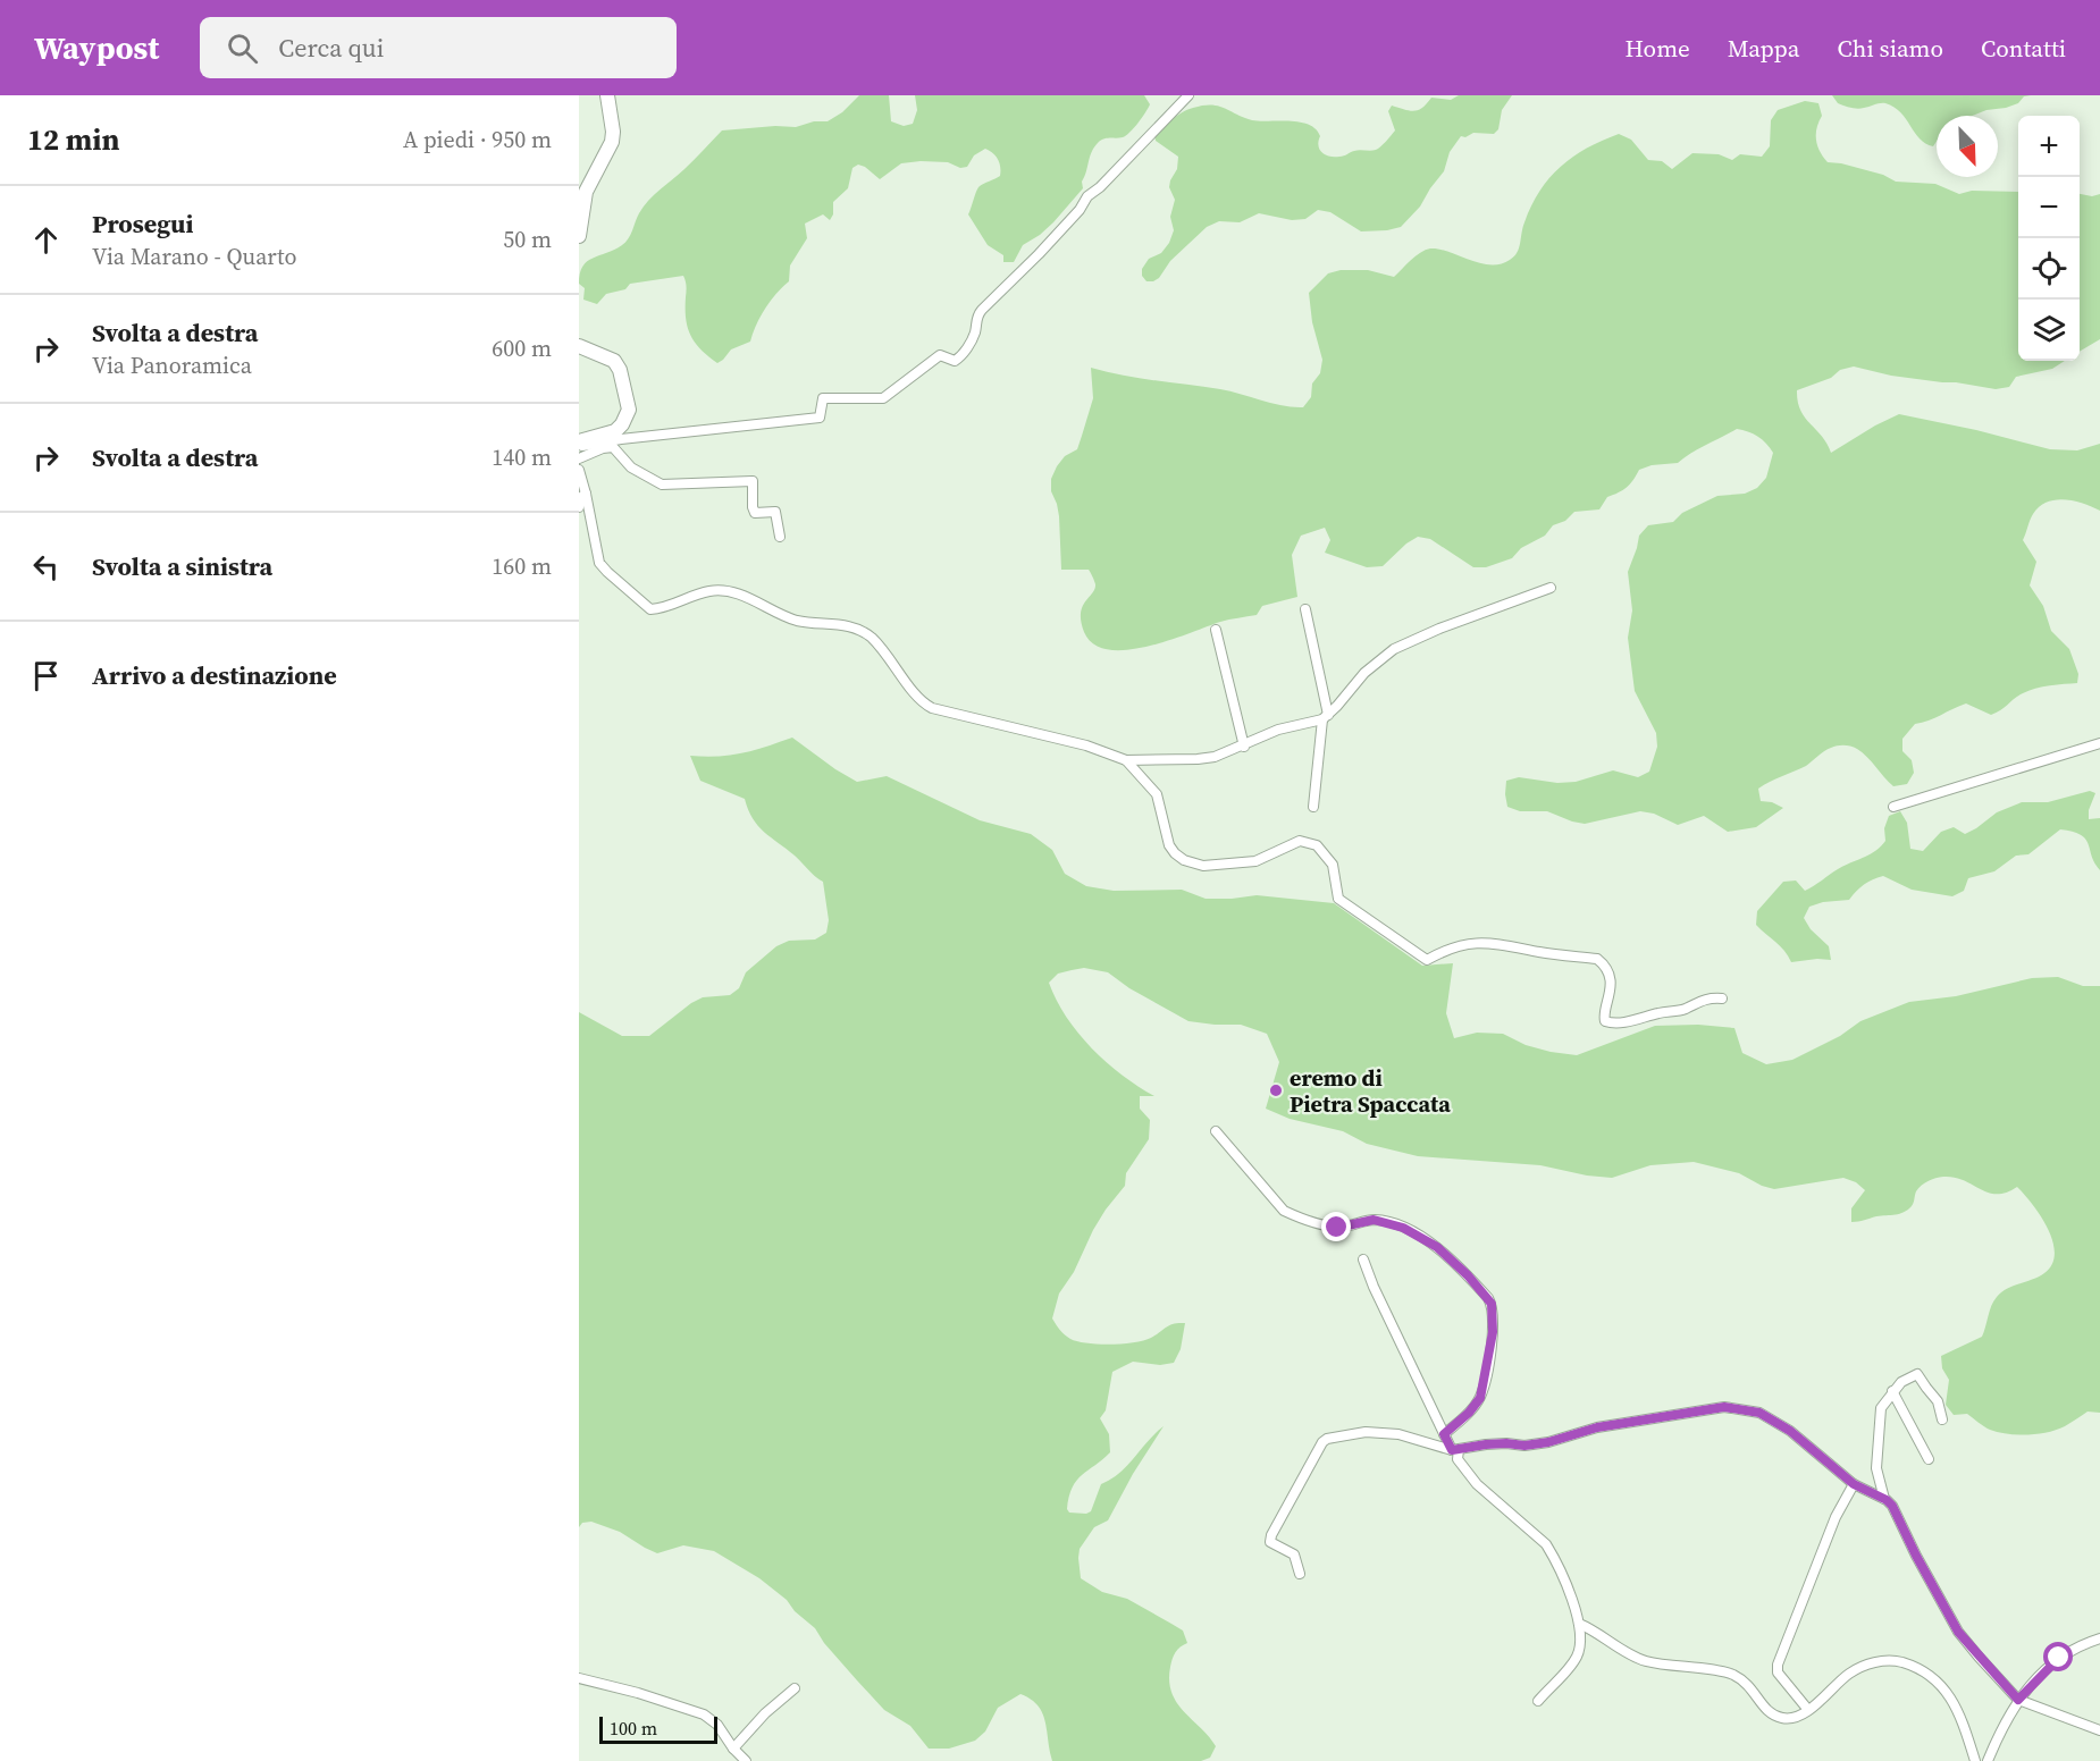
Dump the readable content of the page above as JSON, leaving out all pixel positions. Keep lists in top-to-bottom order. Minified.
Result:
{"places":["eremo di Pietra Spaccata"],"scale_bar":"100 m","north":"bottom right","page":{"header":"Waypost","search":"Cerca qui","nav":["Home","Mappa","Chi siamo","Contatti"],"heading":["12 min","A piedi · 950 m"],"map_buttons":["+","−"],"list":[["Prosegui","Via Marano - Quarto","50 m"],["Svolta a destra","Via Panoramica","600 m"],["Svolta a destra","140 m"],["Svolta a sinistra","160 m"],"Arrivo a destinazione"],"scale":"100 m"}}
